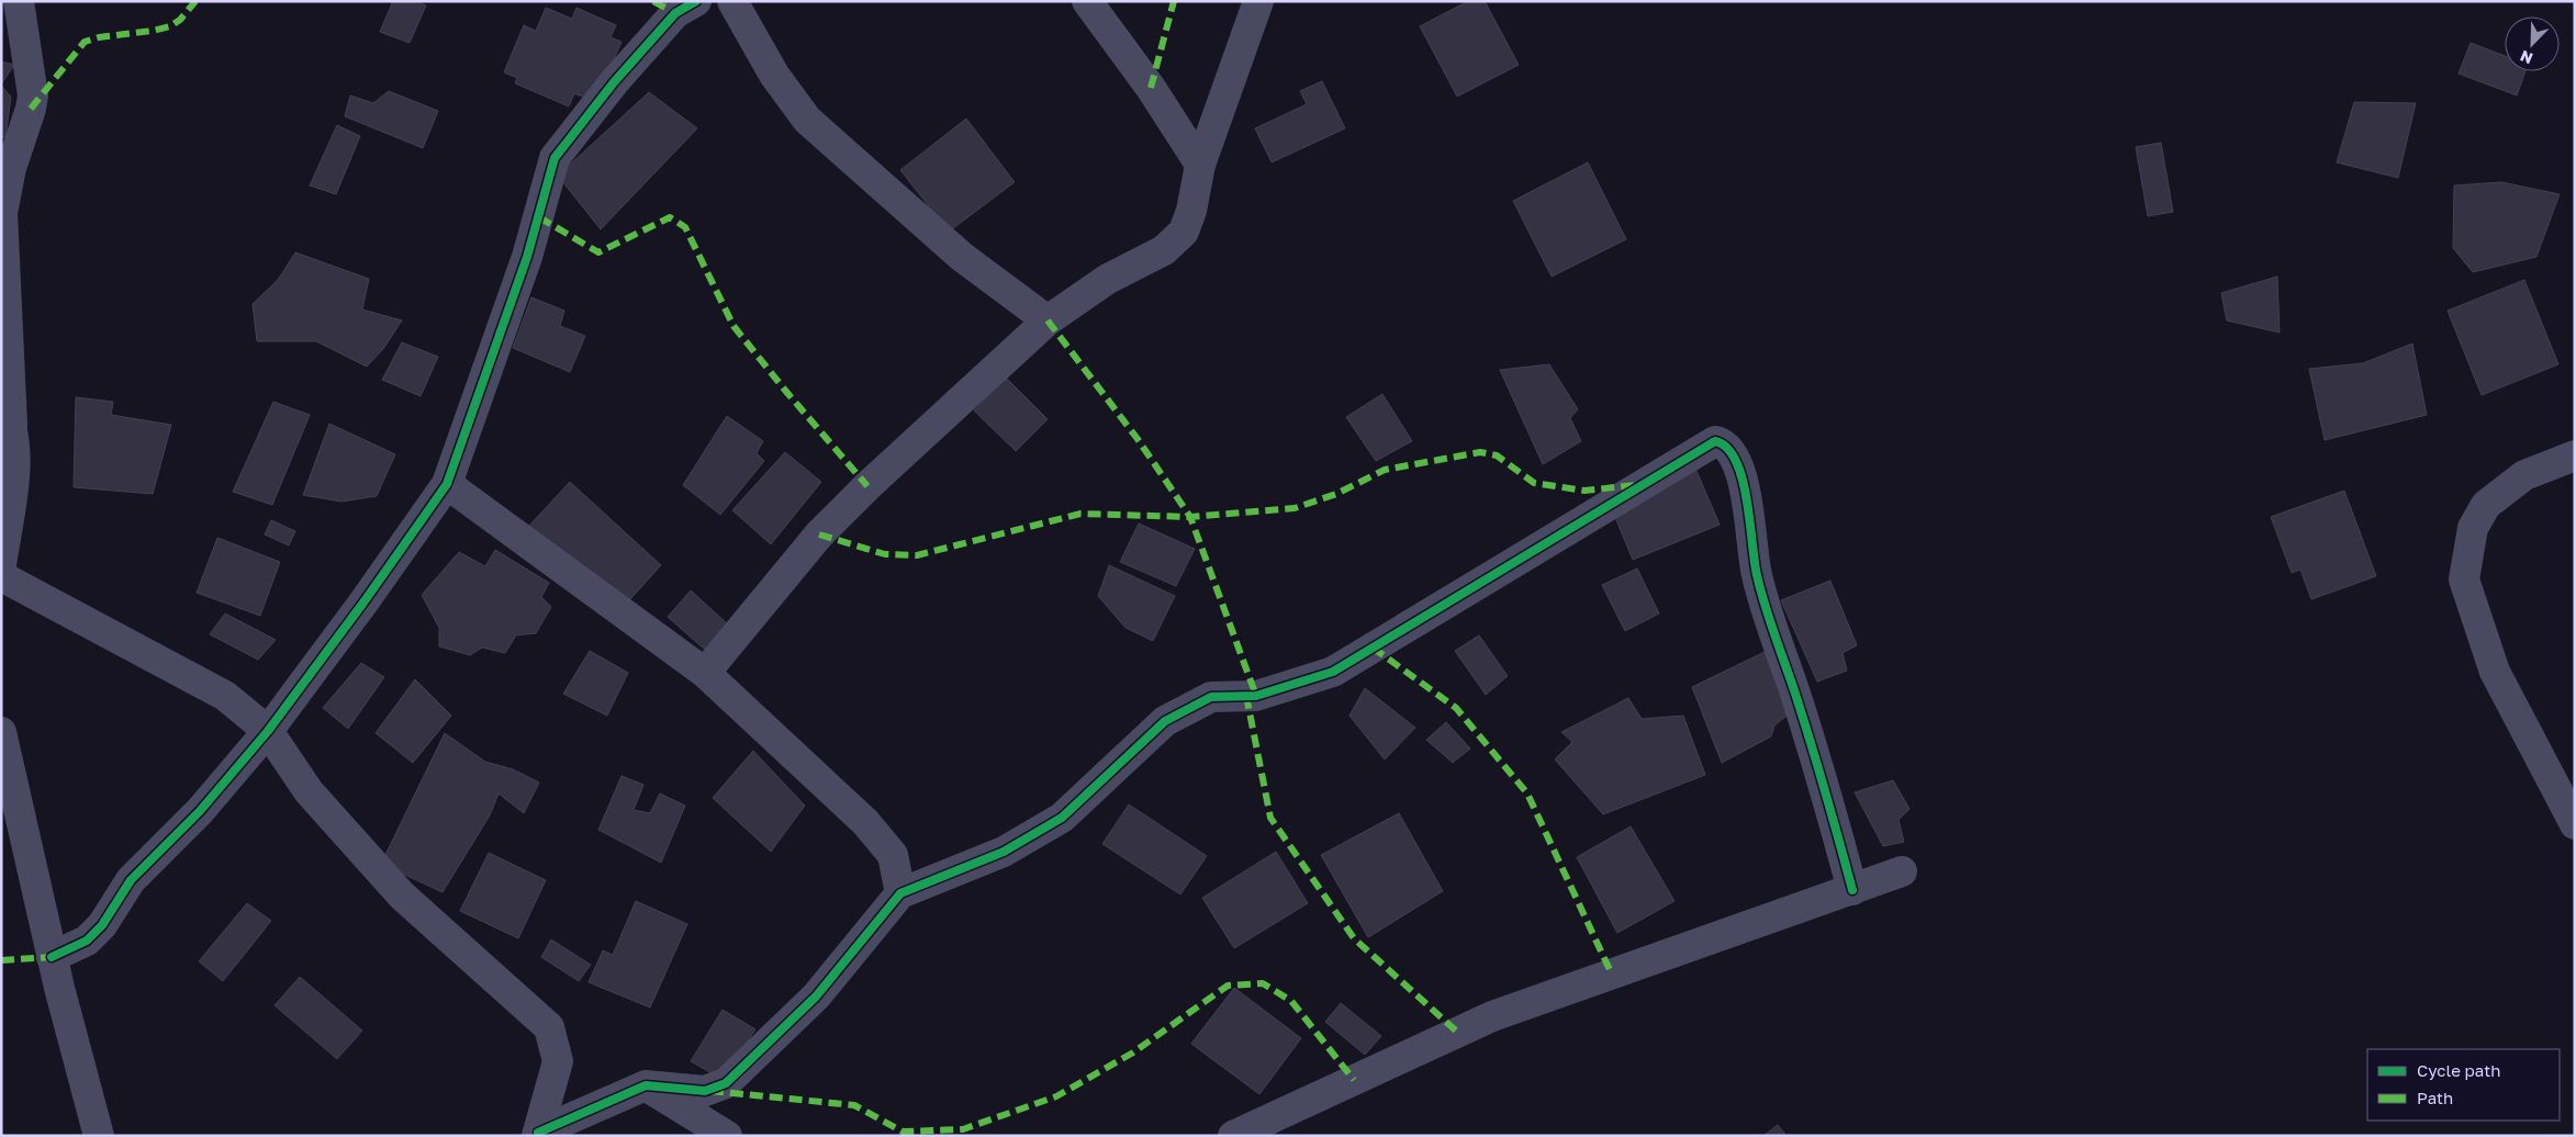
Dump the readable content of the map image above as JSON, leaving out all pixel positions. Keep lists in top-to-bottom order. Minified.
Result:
{"legend":["Cycle path","Path"],"north":"bottom left"}
